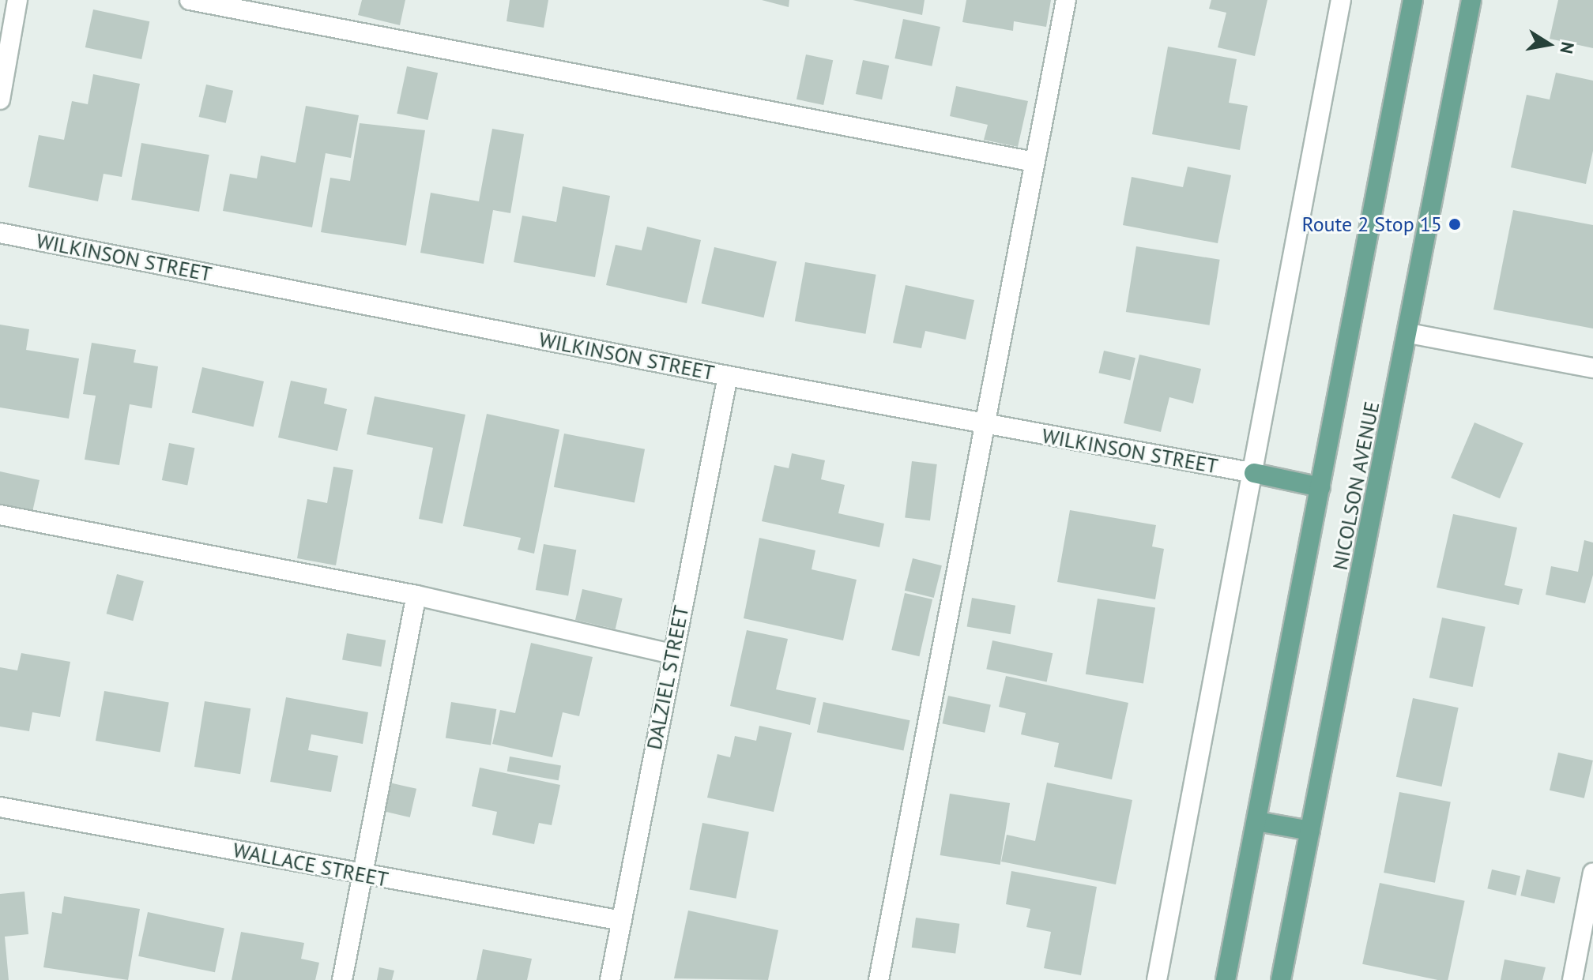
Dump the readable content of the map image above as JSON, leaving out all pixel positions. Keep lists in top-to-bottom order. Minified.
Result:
{"streets":{"main road":["NICOLSON AVENUE"],"street":["WILKINSON STREET","DALZIEL STREET","WALLACE STREET"]},"crossings":[["WILKINSON STREET","DALZIEL STREET"],["DALZIEL STREET","WALLACE STREET"]],"places":["Route 2 Stop 15"],"north":"right"}
